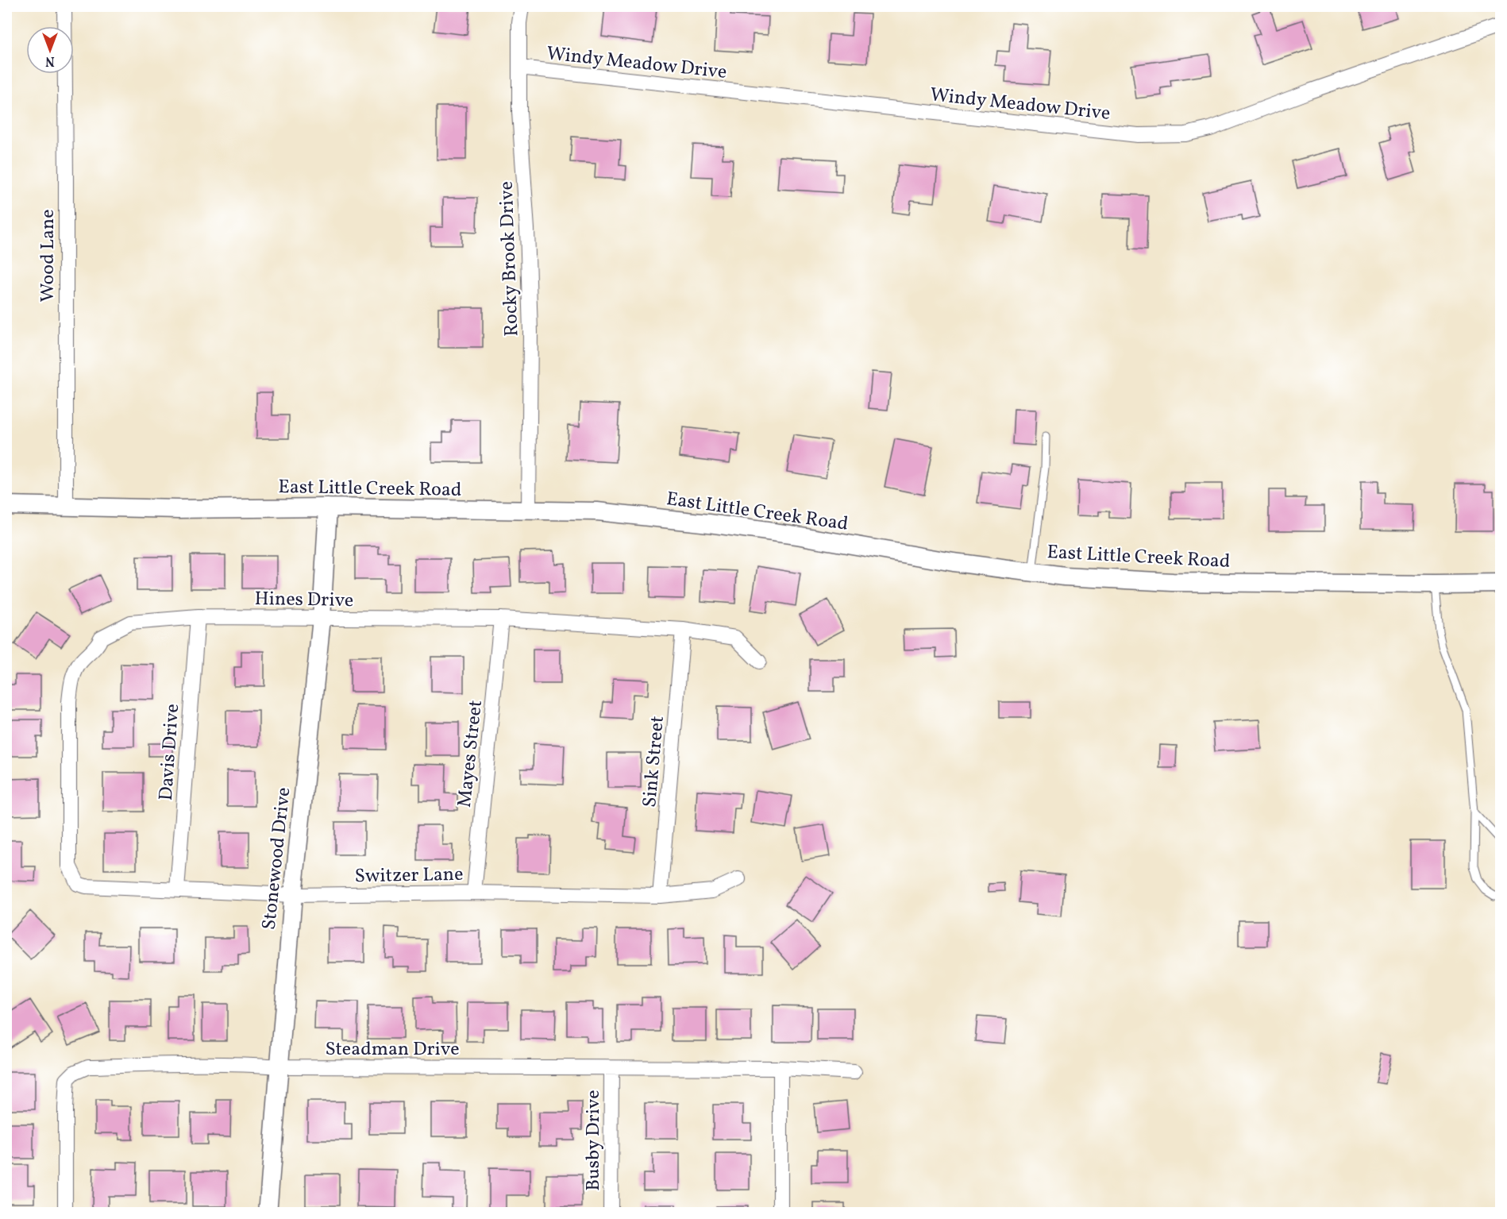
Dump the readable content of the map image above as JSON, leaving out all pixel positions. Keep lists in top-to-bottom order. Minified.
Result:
{"streets":{"street":["Windy Meadow Drive","Wood Lane","Rocky Brook Drive","East Little Creek Road","Hines Drive","Davis Drive","Mayes Street","Sink Street","Stonewood Drive","Switzer Lane","Steadman Drive","Busby Drive"]},"crossings":[["Windy Meadow Drive","Rocky Brook Drive"],["Wood Lane","East Little Creek Road"],["Rocky Brook Drive","East Little Creek Road"],["East Little Creek Road","Stonewood Drive"],["Hines Drive","Davis Drive"],["Hines Drive","Mayes Street"],["Hines Drive","Sink Street"],["Hines Drive","Stonewood Drive"],["Hines Drive","Switzer Lane"],["Davis Drive","Switzer Lane"],["Mayes Street","Switzer Lane"],["Sink Street","Switzer Lane"],["Stonewood Drive","Switzer Lane"],["Stonewood Drive","Steadman Drive"],["Steadman Drive","Busby Drive"]],"north":"bottom"}
